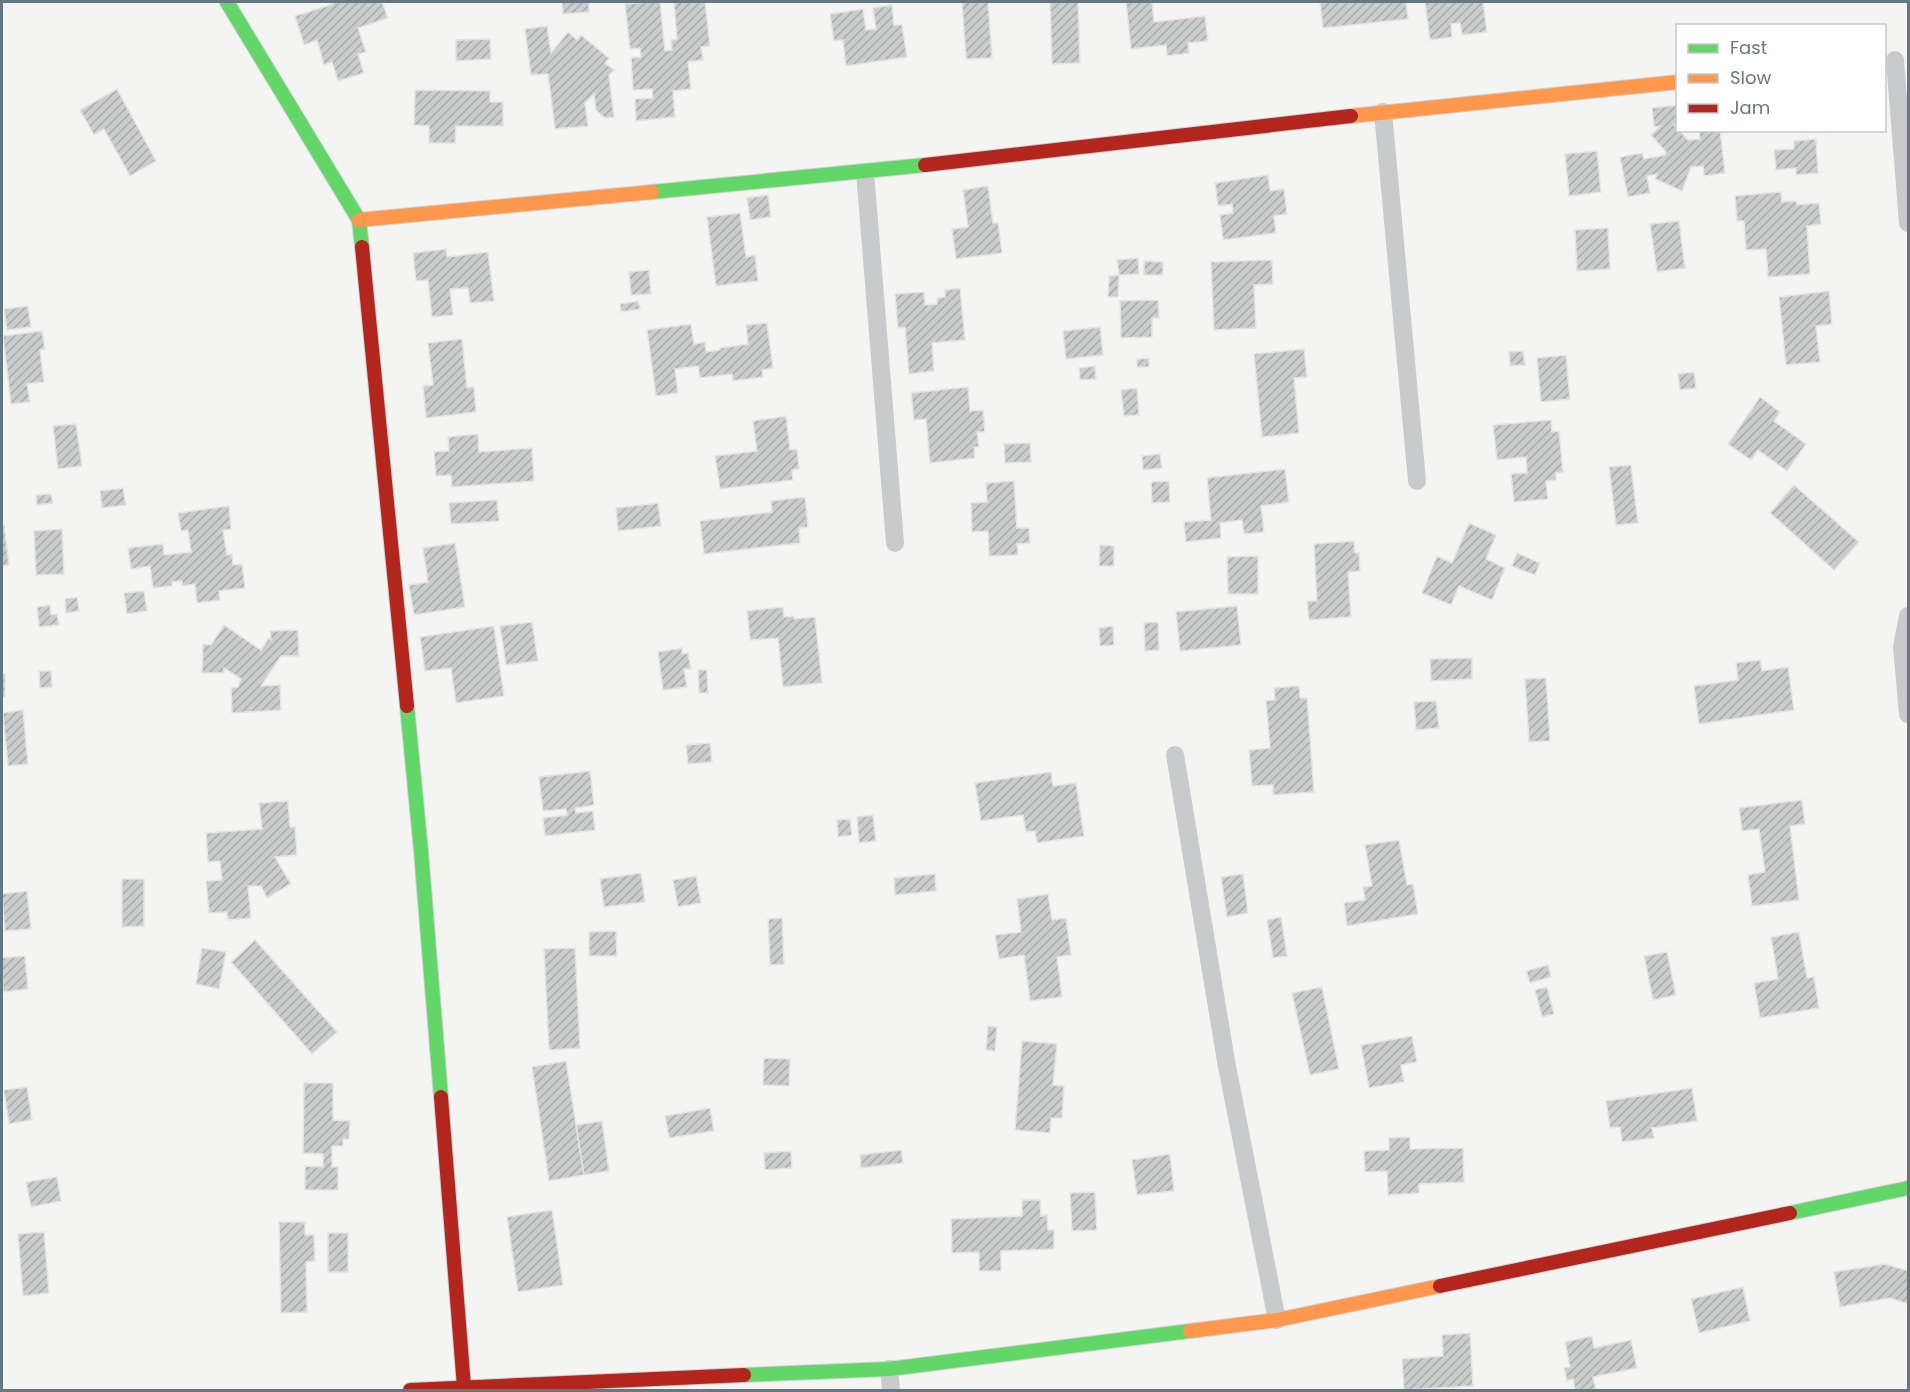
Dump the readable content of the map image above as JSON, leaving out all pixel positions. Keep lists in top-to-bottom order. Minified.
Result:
{"legend":["Fast","Slow","Jam"]}
